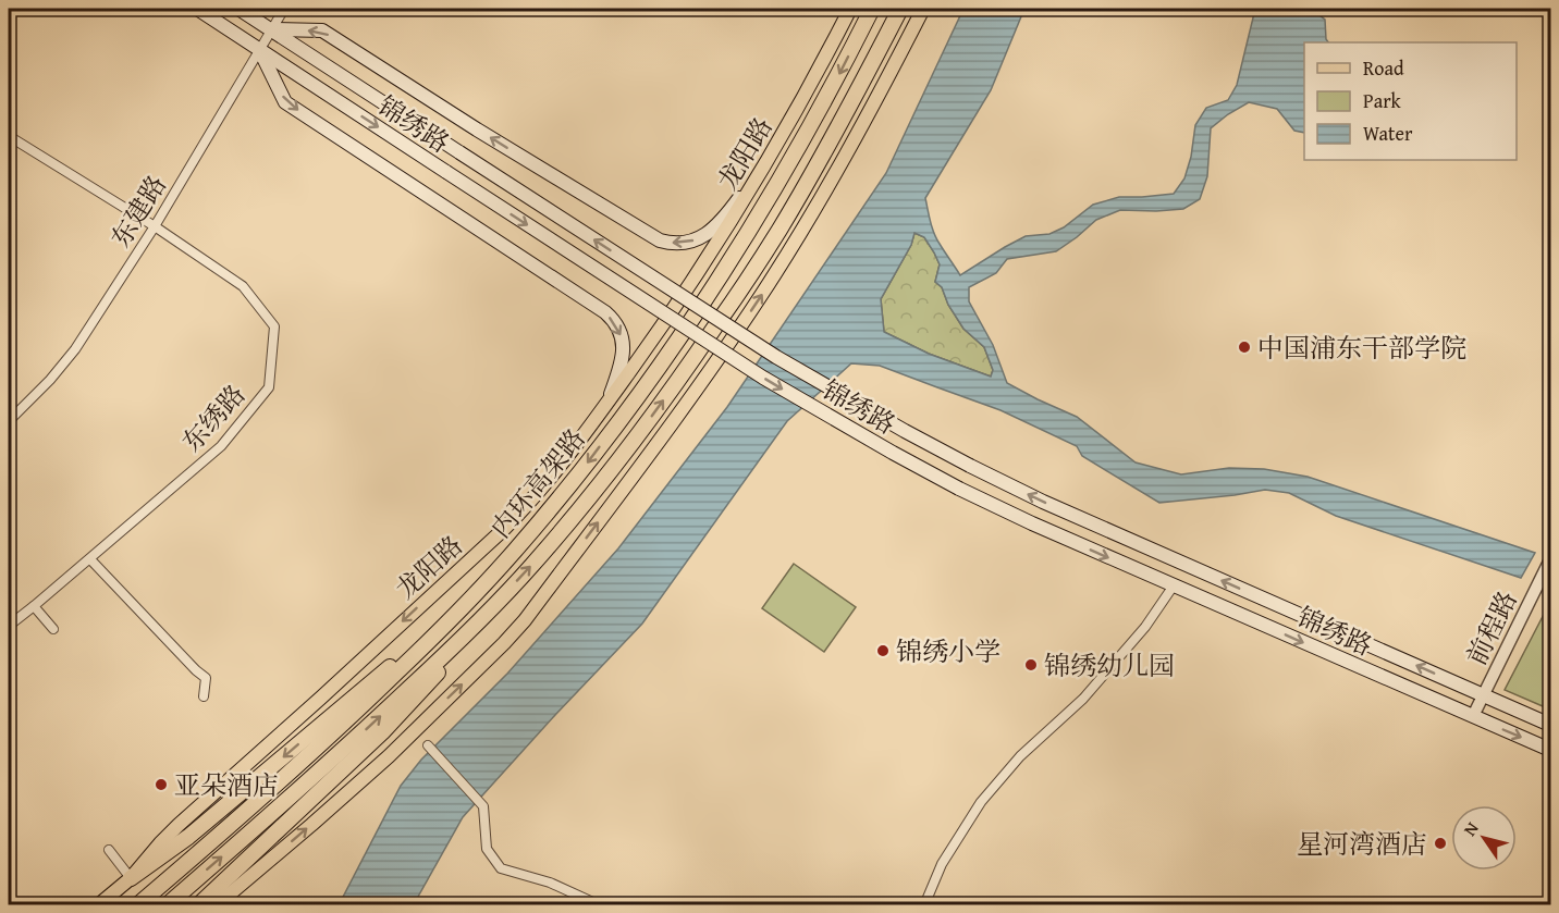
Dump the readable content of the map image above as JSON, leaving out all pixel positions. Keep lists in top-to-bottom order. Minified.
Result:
{"streets":{"highway":["内环高架路"],"main road":["锦绣路","龙阳路"],"street":["东建路","东绣路","前程路"]},"crossings":[["锦绣路","东建路"],["锦绣路","前程路"],["东建路","东绣路"]],"places":["中国浦东干部学院","锦绣小学","锦绣幼儿园","亚朵酒店","星河湾酒店"],"legend":["Road","Park","Water"],"north":"top left"}
